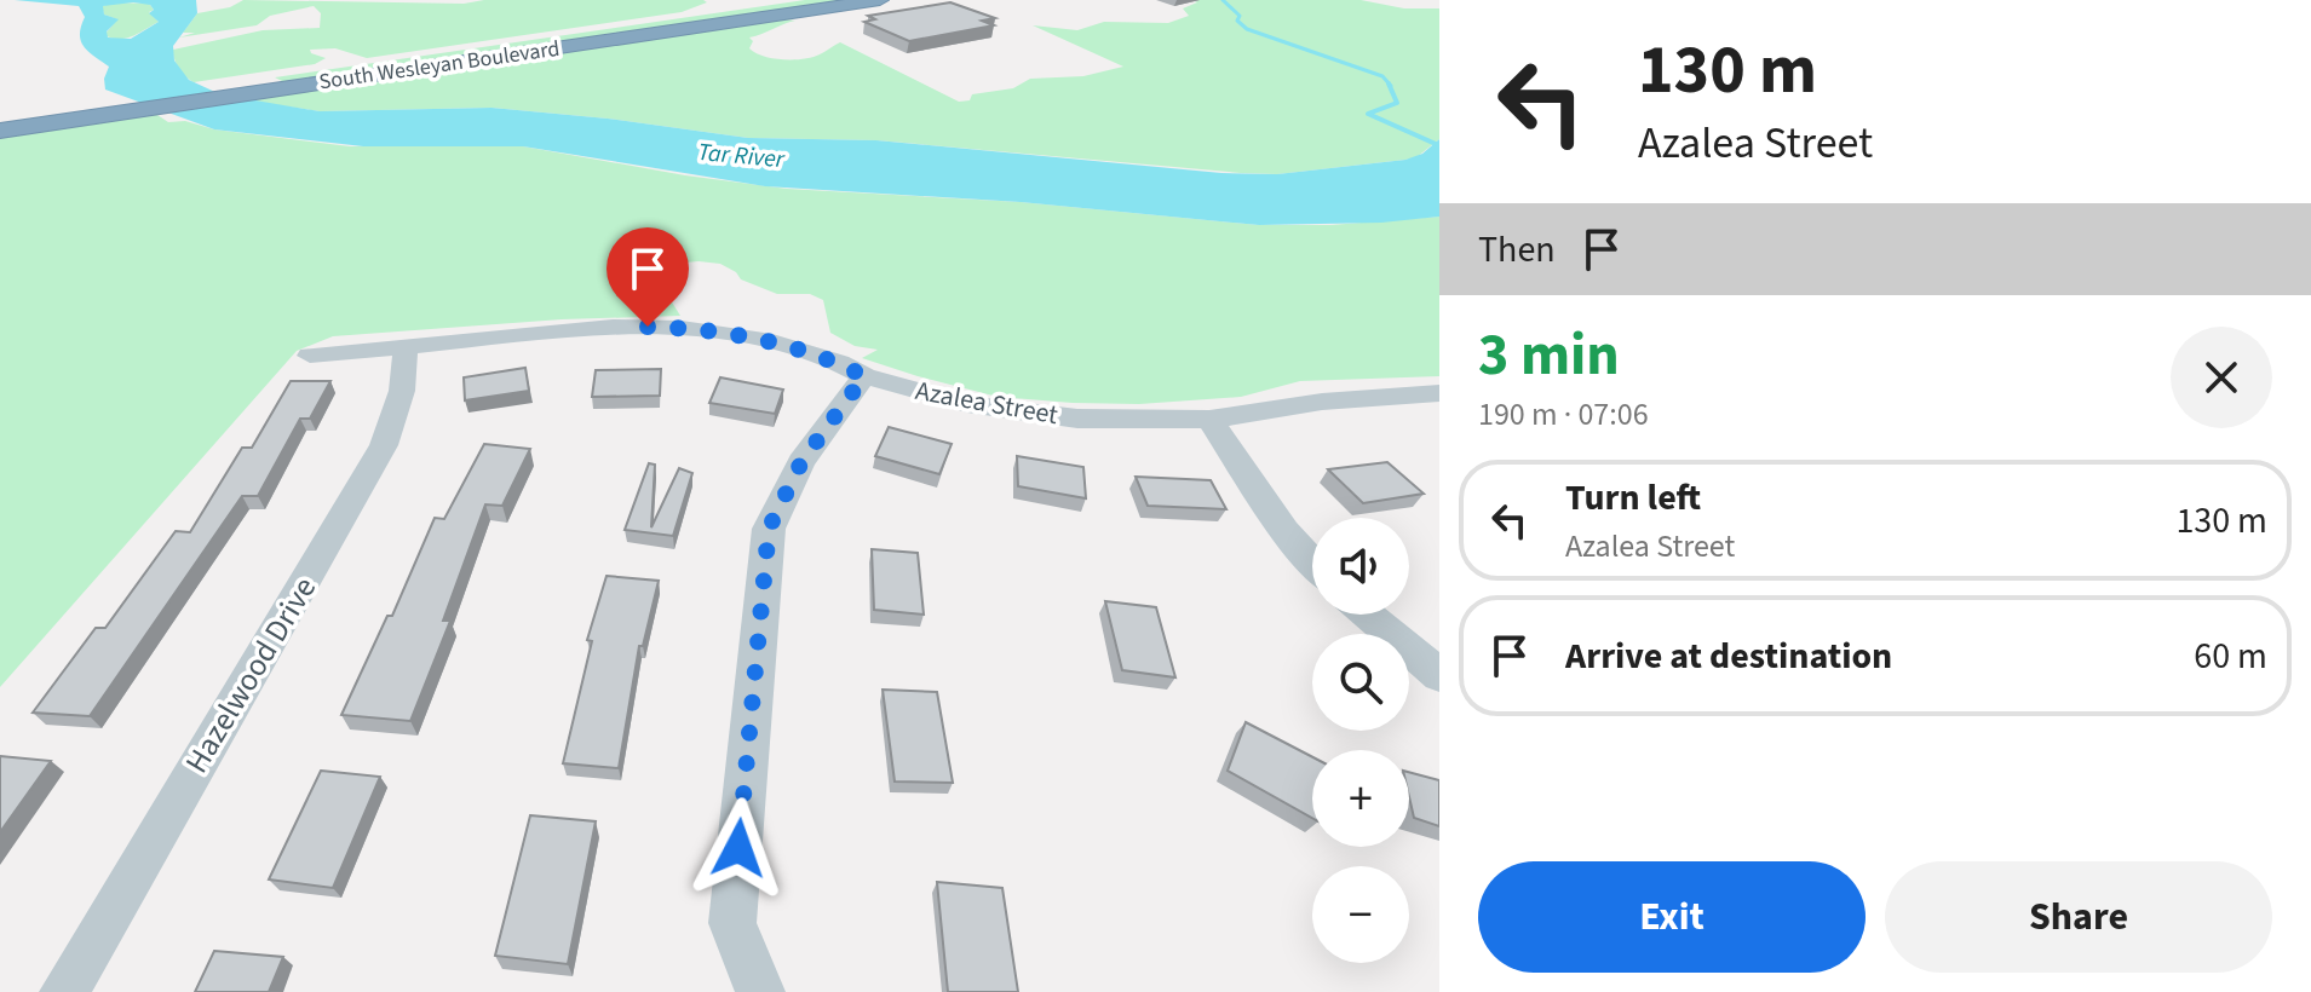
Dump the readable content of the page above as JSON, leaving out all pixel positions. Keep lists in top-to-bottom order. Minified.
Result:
{"streets":{"highway":["South Wesleyan Boulevard"],"street":["Azalea Street","Hazelwood Drive"]},"crossings":[["Azalea Street","Hazelwood Drive"]],"water":["Tar River"],"page":{"turn":["130 m","Azalea Street"],"then":"Then","heading":["3 min","190 m · 07:06"],"list":[{"name":"Turn left","note":"Azalea Street","value":"130 m"},{"name":"Arrive at destination","value":"60 m"}],"map_buttons":["+","−"],"buttons":["Exit","Share"]}}
